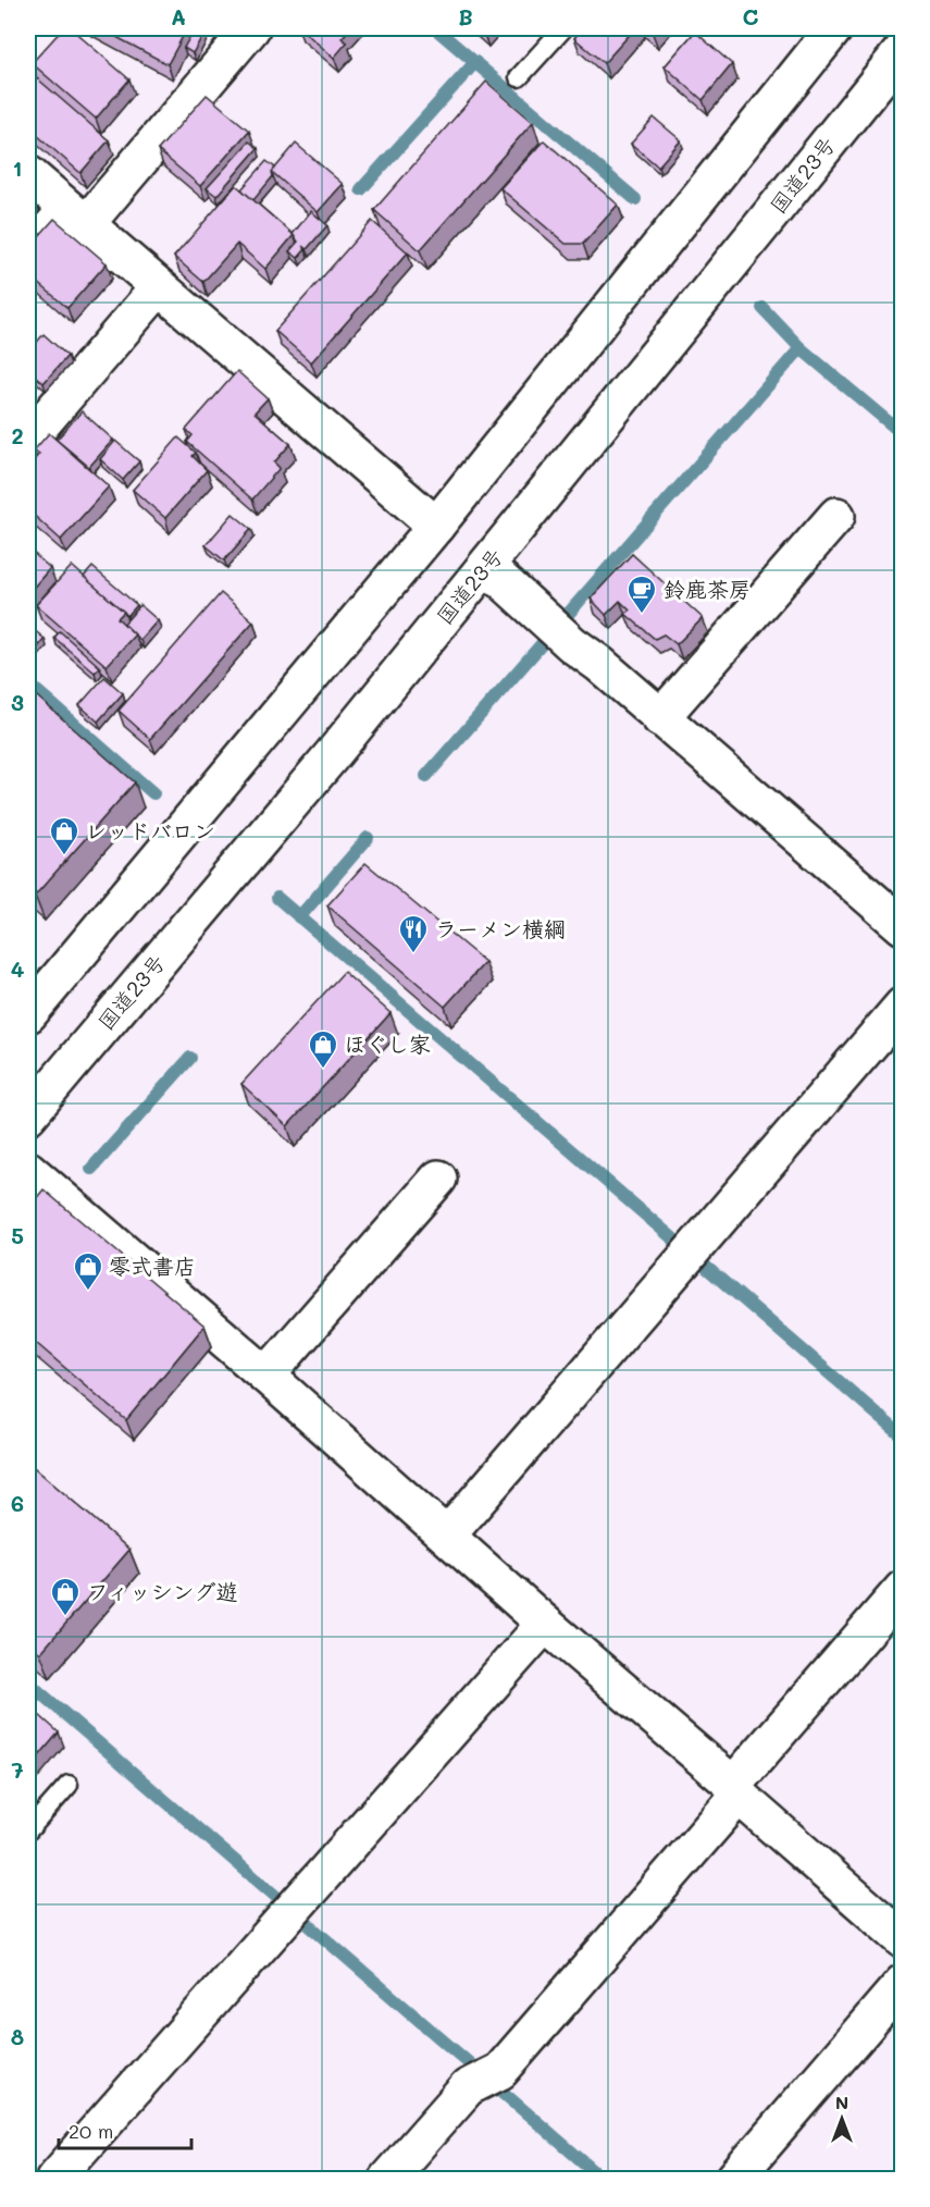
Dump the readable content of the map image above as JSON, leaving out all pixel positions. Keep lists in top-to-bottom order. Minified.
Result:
{"streets":{"main road":["国道23号"]},"places":{"cafe":["鈴鹿茶房"],"shop":["レッドバロン","ほぐし家","零式書店","フィッシング遊"],"restaurant":["ラーメン横綱"]},"scale_bar":"20 m","north":"top","grid":{"columns":["A","B","C"],"rows":["1","2","3","4","5","6","7","8"]}}
